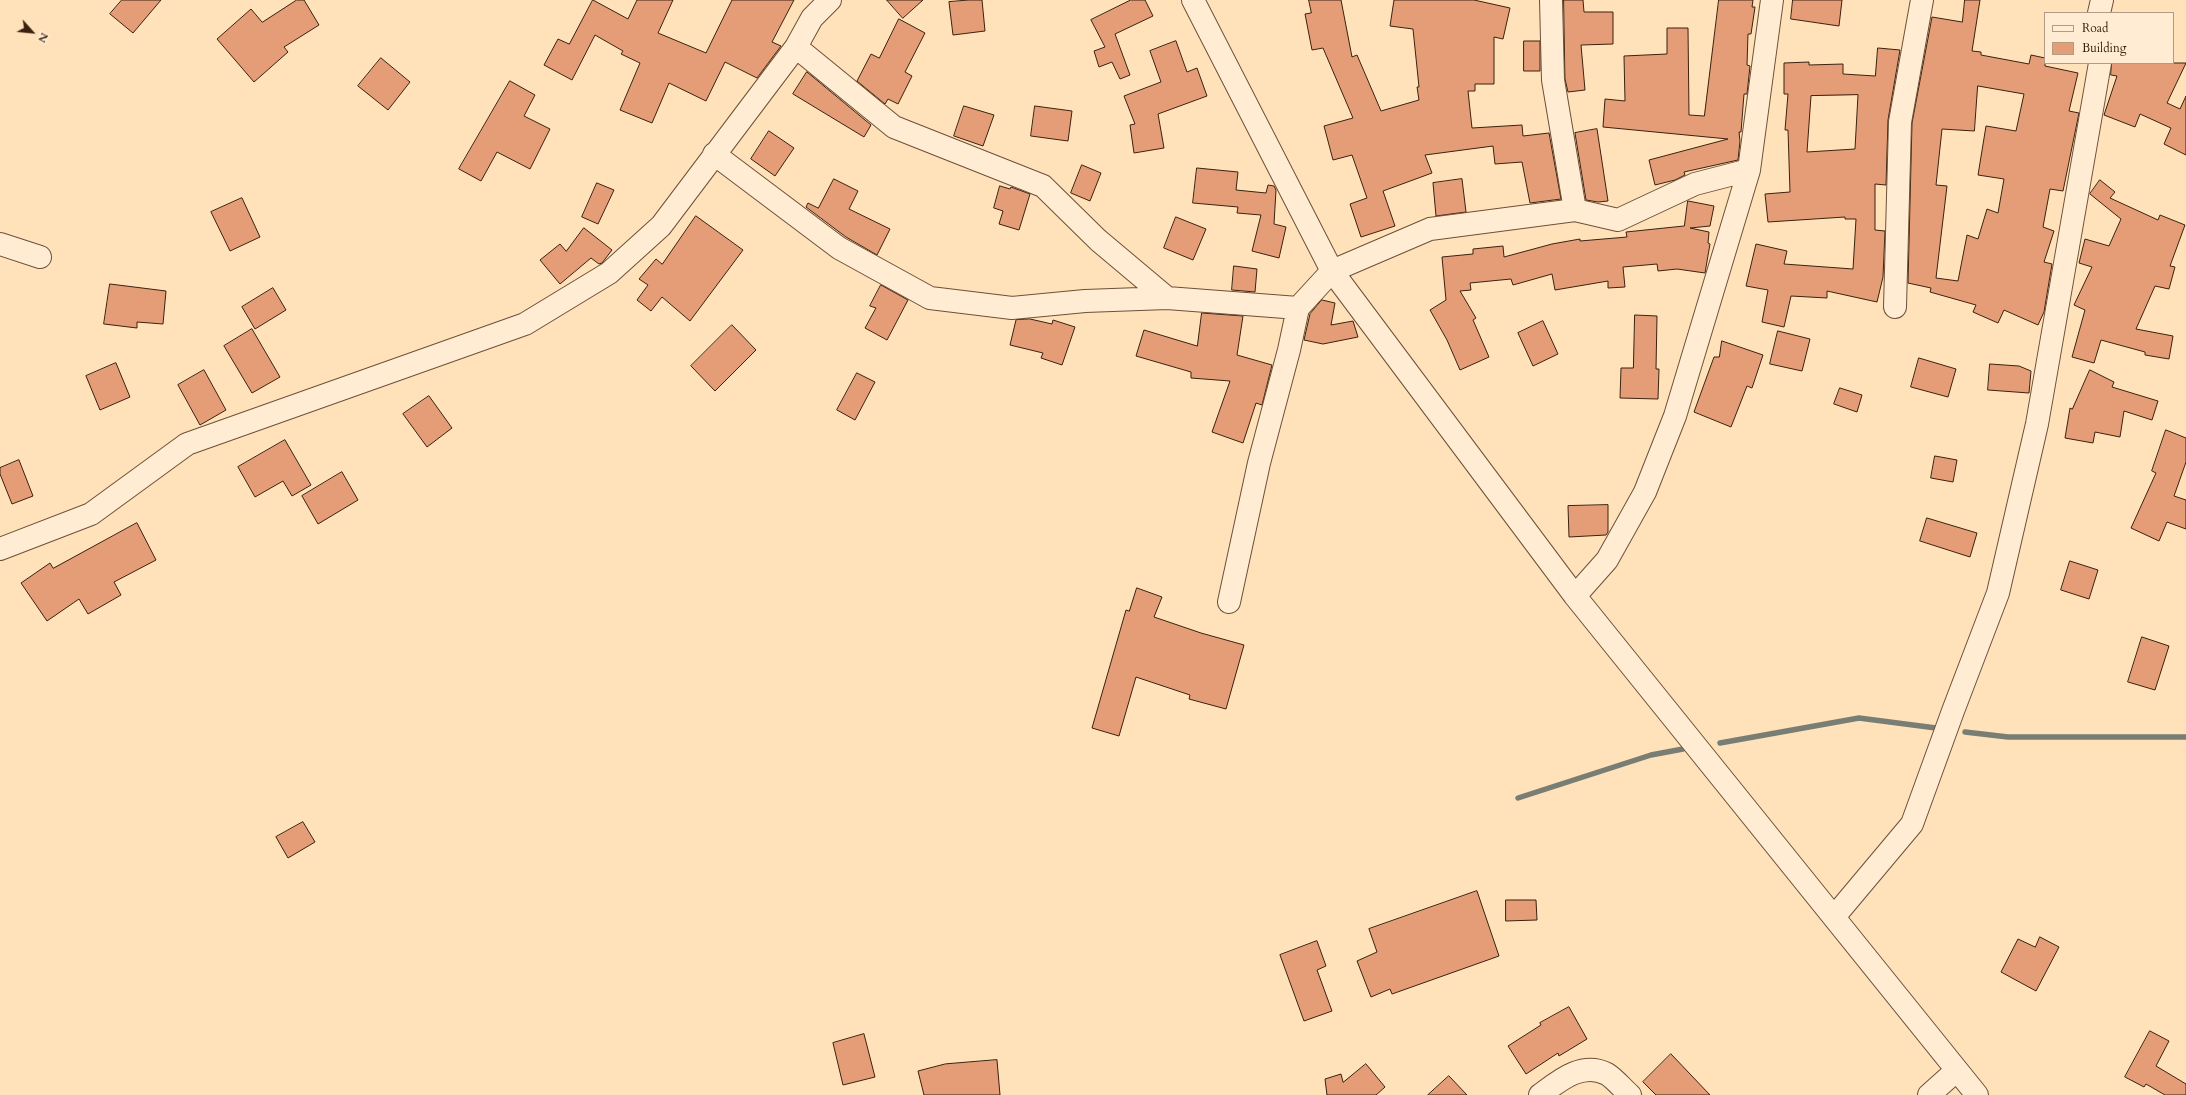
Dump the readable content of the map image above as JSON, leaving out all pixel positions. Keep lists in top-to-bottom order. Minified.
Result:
{"legend":["Road","Building"],"north":"bottom right"}
